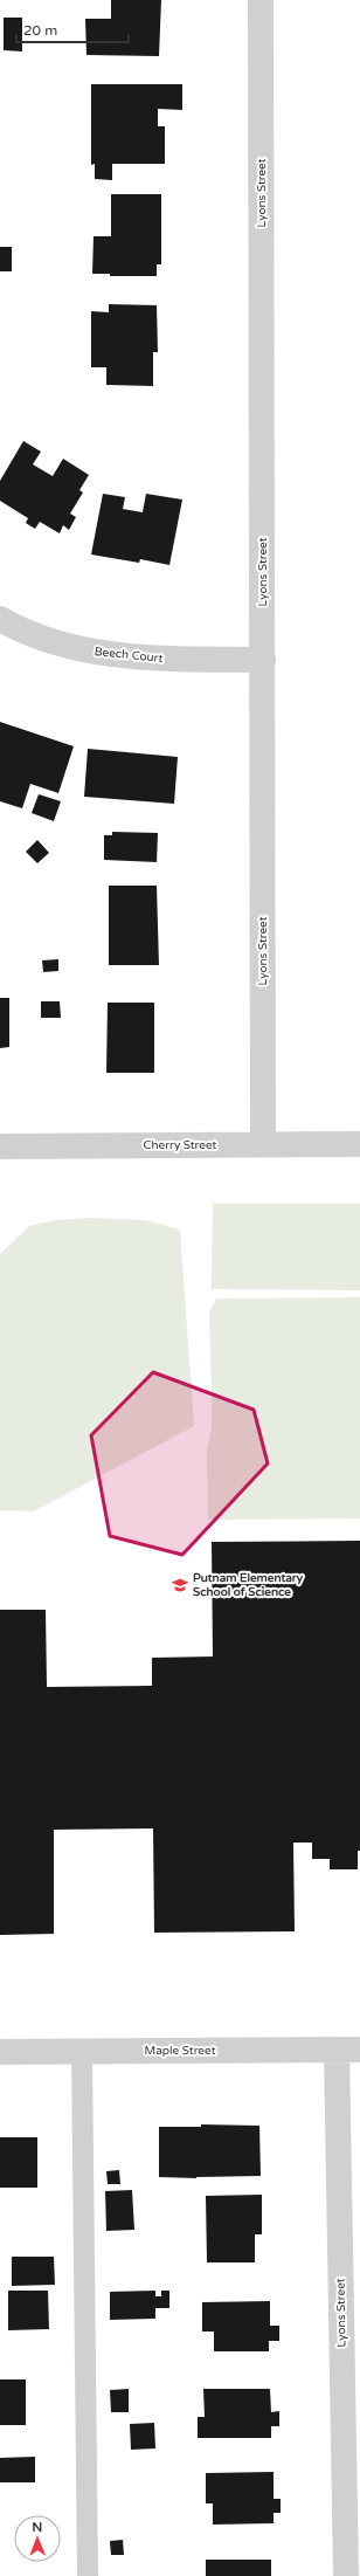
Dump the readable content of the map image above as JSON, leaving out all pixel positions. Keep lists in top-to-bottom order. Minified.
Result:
{"streets":{"street":["Lyons Street","Beech Court","Cherry Street","Maple Street"]},"crossings":[["Lyons Street","Beech Court"],["Lyons Street","Cherry Street"],["Lyons Street","Maple Street"]],"places":{"school or university":["Putnam Elementary School of Science"]},"scale_bar":"20 m","north":"top"}
